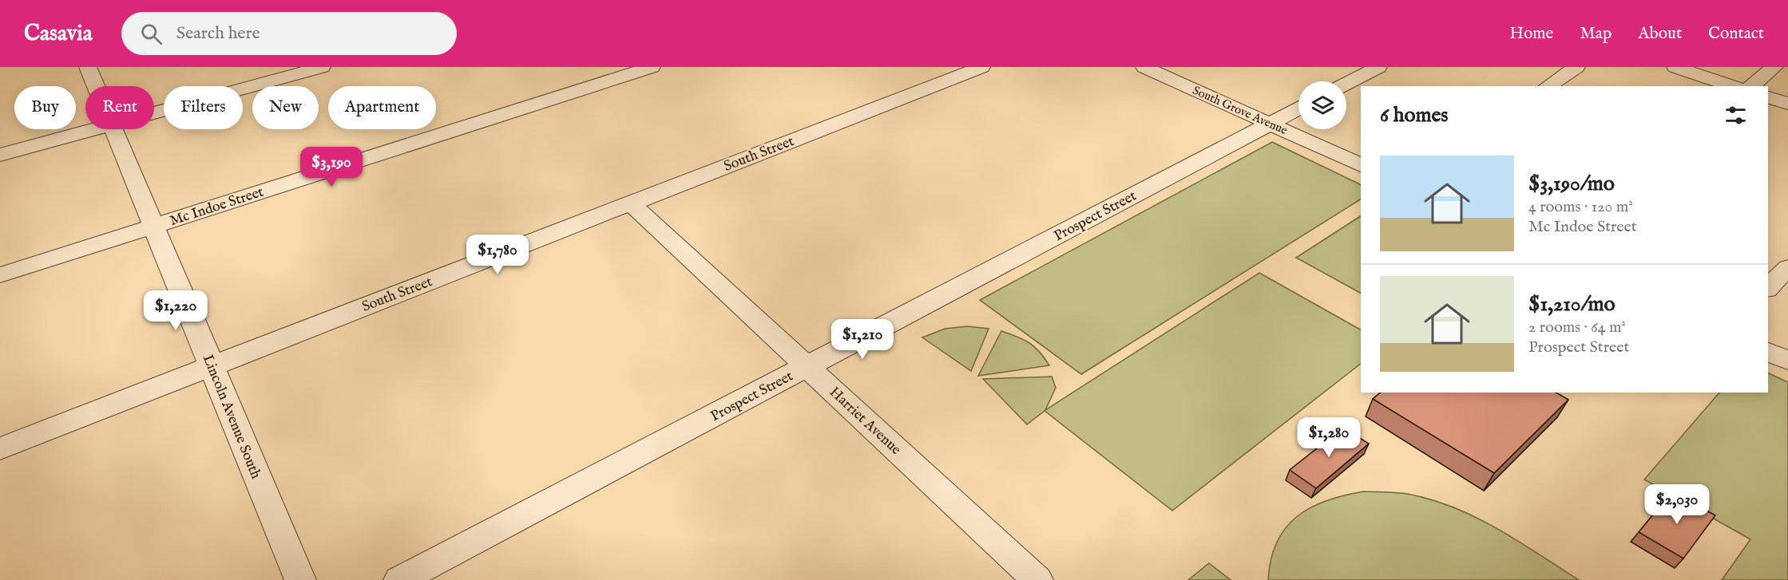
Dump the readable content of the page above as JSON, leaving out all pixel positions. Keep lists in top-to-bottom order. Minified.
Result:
{"streets":{"street":["South Grove Avenue","South Street","Mc Indoe Street","Prospect Street","Lincoln Avenue South","Harriet Avenue"]},"crossings":[["South Grove Avenue","Prospect Street"],["South Street","Lincoln Avenue South"],["South Street","Harriet Avenue"],["Mc Indoe Street","Lincoln Avenue South"],["Prospect Street","Harriet Avenue"]],"page":{"header":"Casavia","search":"Search here","nav":["Home","Map","About","Contact"],"chip":["Buy","Rent","Filters","New","Apartment"],"heading":"6 homes","list":[{"name":"$3,190/mo","note":"4 rooms · 120 m² · Mc Indoe Street"},{"name":"$1,210/mo","note":"2 rooms · 64 m² · Prospect Street"}],"price":["$3,190","$1,780","$1,220","$1,210","$1,280","$2,030"]}}
